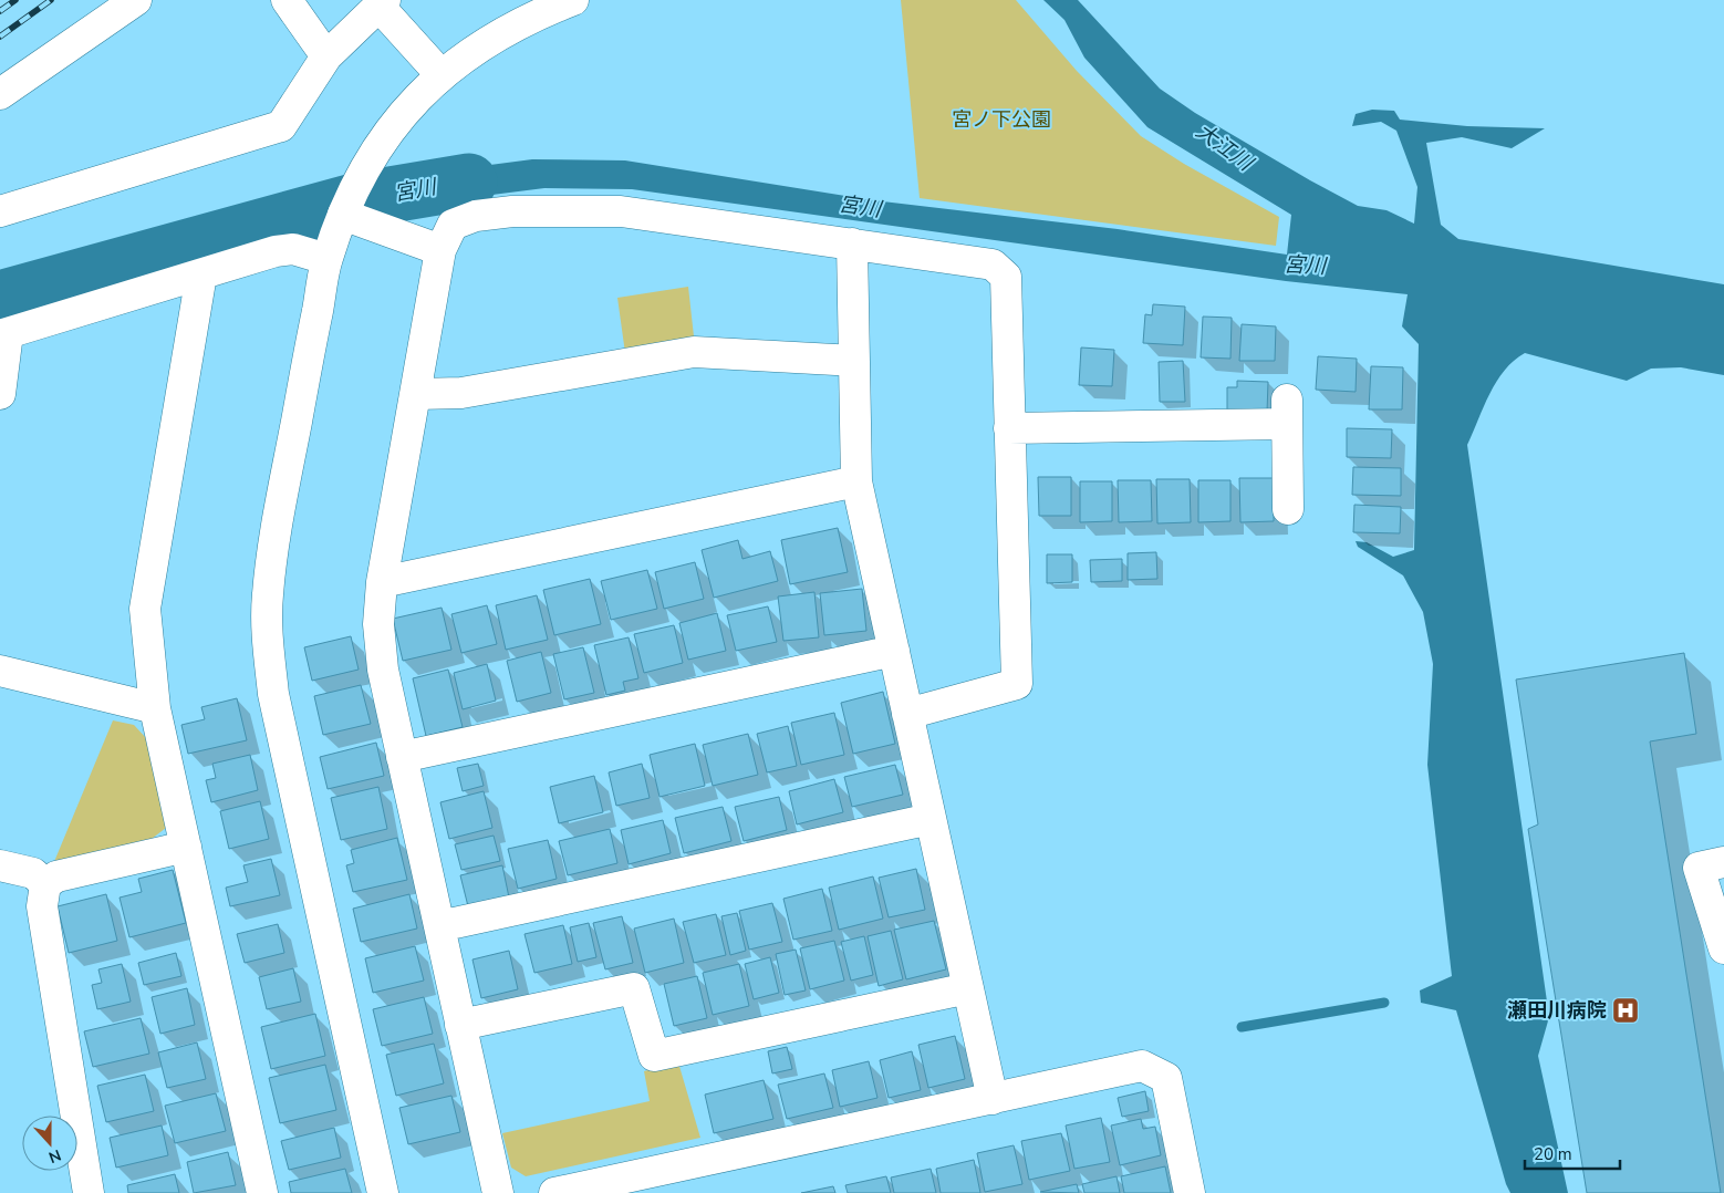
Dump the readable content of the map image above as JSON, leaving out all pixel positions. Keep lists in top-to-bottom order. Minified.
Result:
{"water":["大江川","宮川"],"parks":["宮ノ下公園"],"places":{"hospital":["瀬田川病院"]},"scale_bar":"20 m","north":"bottom"}
